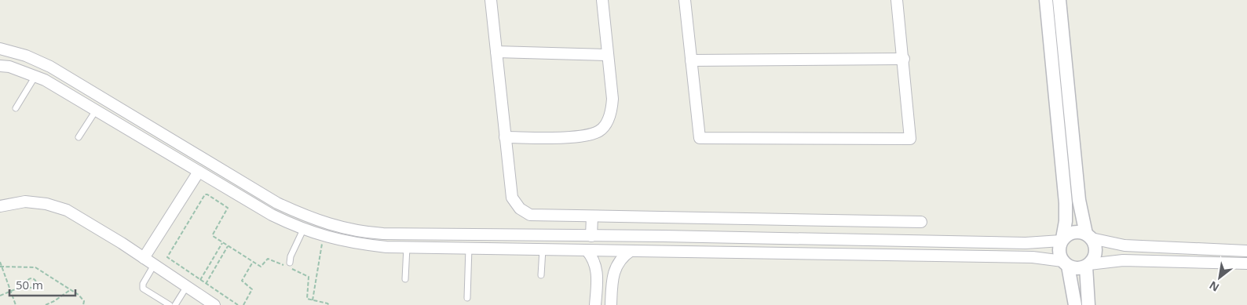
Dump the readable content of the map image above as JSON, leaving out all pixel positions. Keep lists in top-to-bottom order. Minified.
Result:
{"scale_bar":"50 m","north":"bottom left"}
